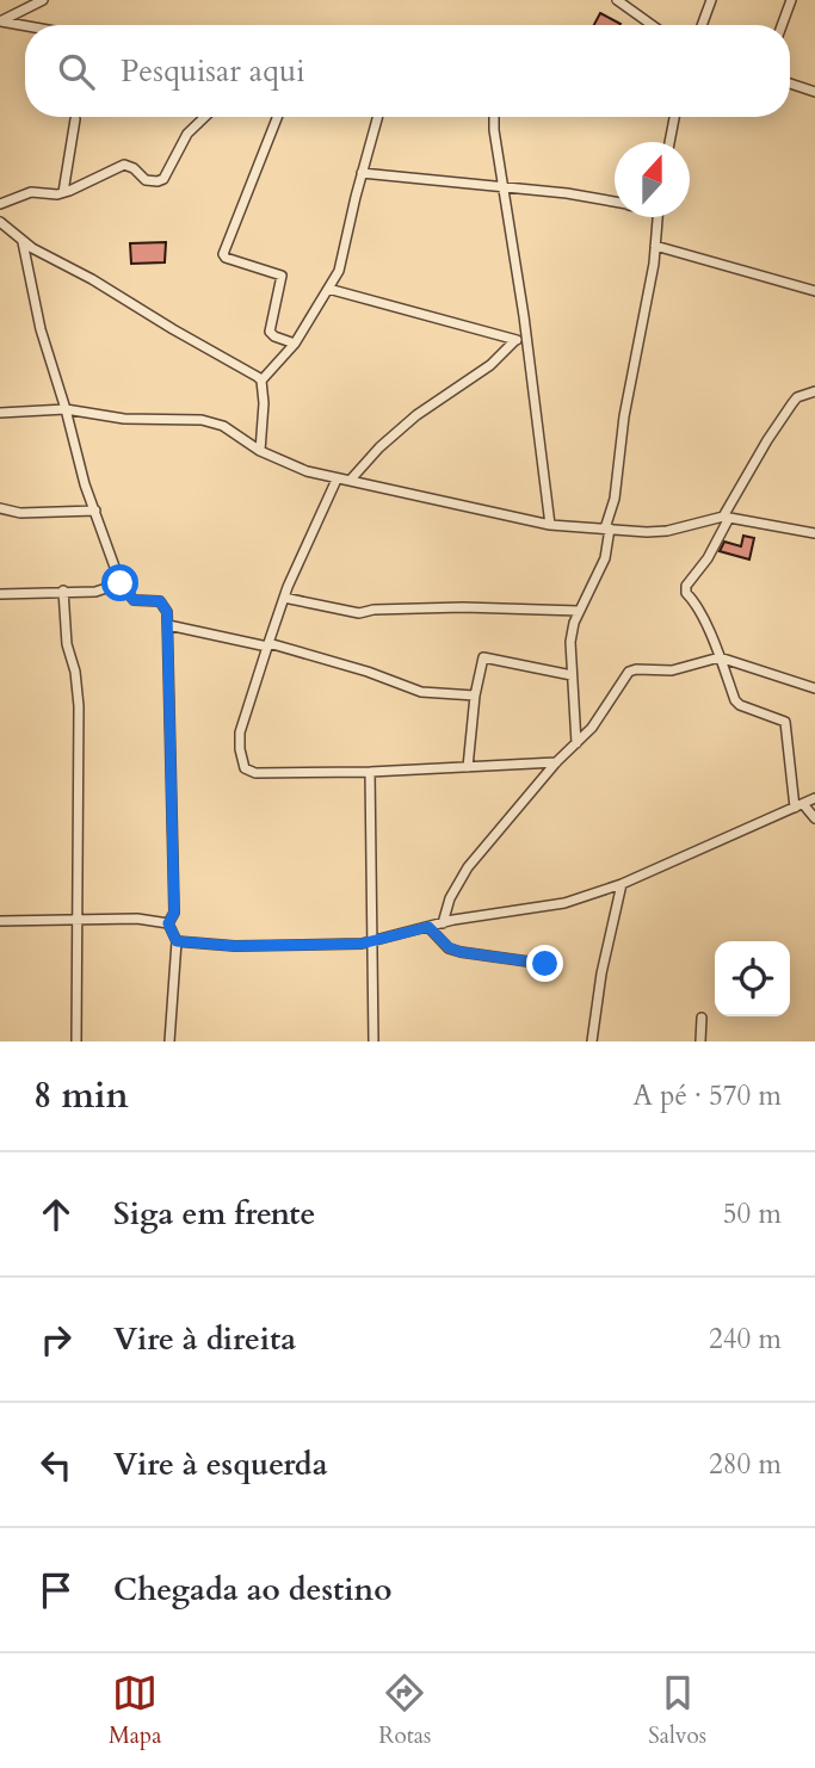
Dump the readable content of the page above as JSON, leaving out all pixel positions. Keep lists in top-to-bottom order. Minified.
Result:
{"north":"top","page":{"search":"Pesquisar aqui","heading":["8 min","A pé · 570 m"],"list":[["Siga em frente","50 m"],["Vire à direita","240 m"],["Vire à esquerda","280 m"],"Chegada ao destino"],"nav":["Mapa","Rotas","Salvos"]}}
